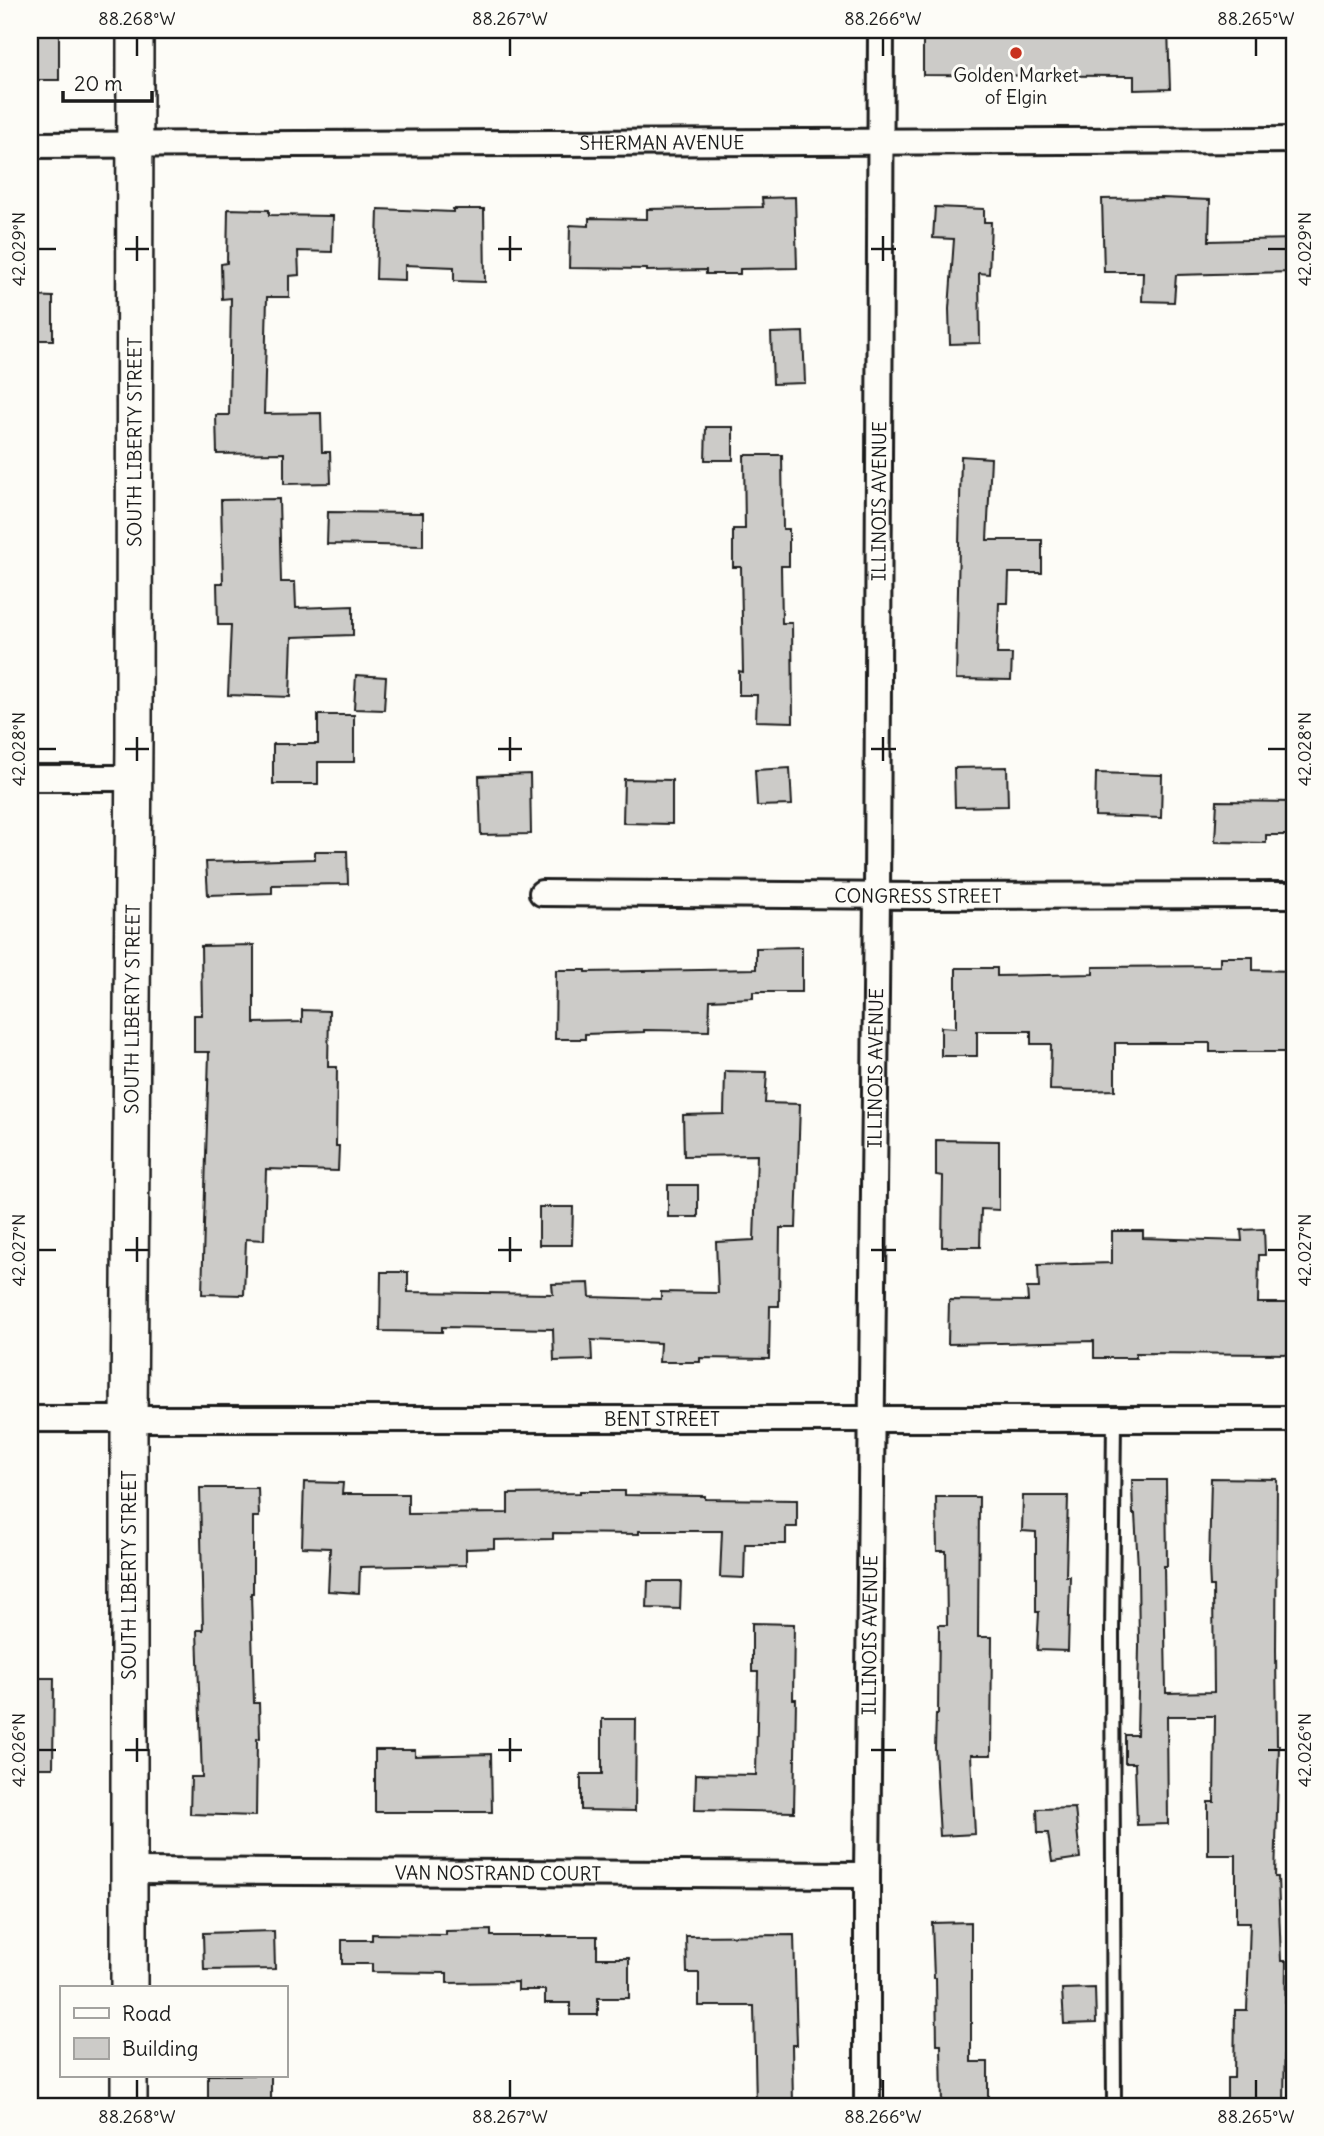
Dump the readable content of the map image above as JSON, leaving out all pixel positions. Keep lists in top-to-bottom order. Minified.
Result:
{"streets":{"main road":["SOUTH LIBERTY STREET"],"street":["SHERMAN AVENUE","ILLINOIS AVENUE","CONGRESS STREET","BENT STREET","VAN NOSTRAND COURT"]},"crossings":[["SHERMAN AVENUE","SOUTH LIBERTY STREET"],["SHERMAN AVENUE","ILLINOIS AVENUE"],["SOUTH LIBERTY STREET","BENT STREET"],["SOUTH LIBERTY STREET","VAN NOSTRAND COURT"],["ILLINOIS AVENUE","CONGRESS STREET"],["ILLINOIS AVENUE","BENT STREET"],["ILLINOIS AVENUE","VAN NOSTRAND COURT"]],"places":["Golden Market of Elgin"],"legend":["Road","Building"],"scale_bar":"20 m","coordinates":["88.268°W","88.267°W","88.266°W","88.265°W","42.029°N","42.028°N","42.027°N","42.026°N"]}
